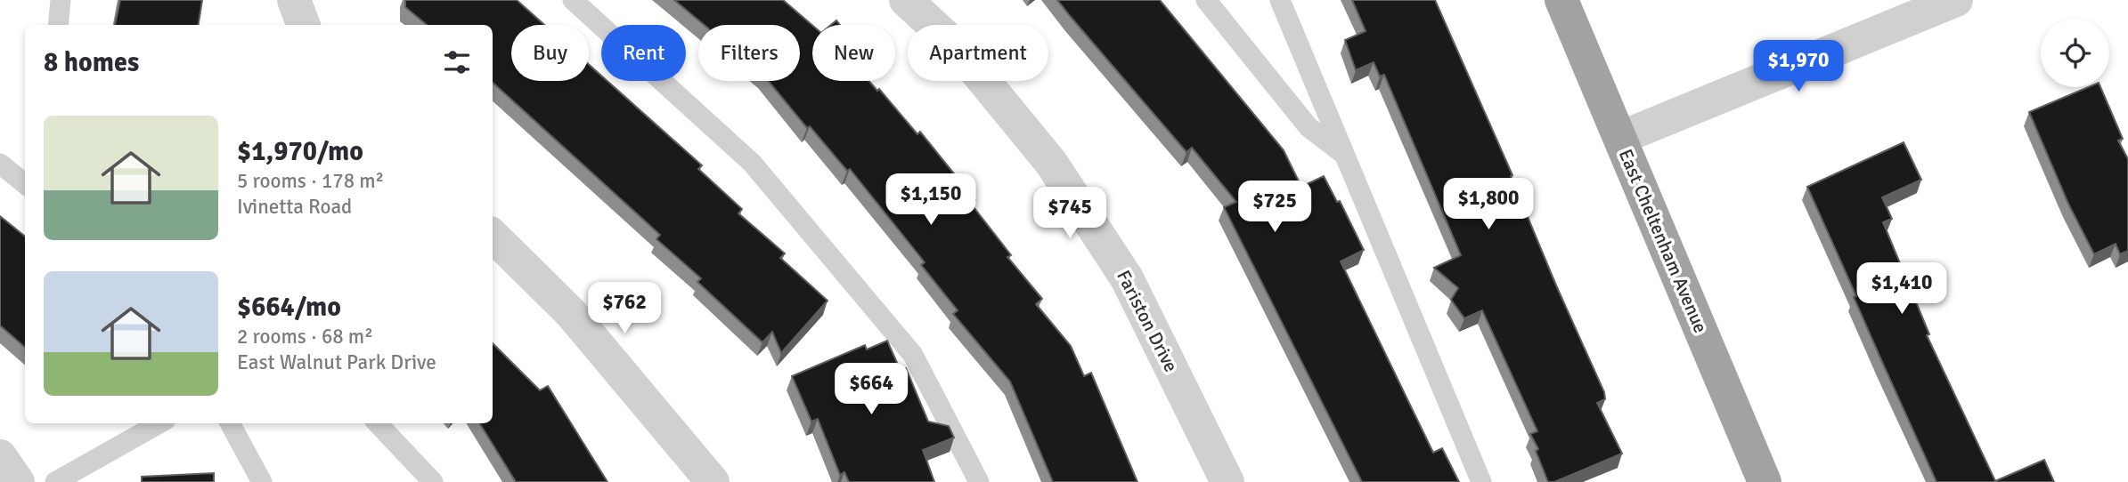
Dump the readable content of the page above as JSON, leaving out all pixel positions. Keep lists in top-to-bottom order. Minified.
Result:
{"streets":{"highway":["East Cheltenham Avenue"],"street":["Fariston Drive"]},"page":{"chip":["Buy","Rent","Filters","New","Apartment"],"heading":"8 homes","price":["$1,970","$1,150","$1,800","$725","$745","$1,410","$762","$664"],"list":[{"name":"$1,970/mo","note":"5 rooms · 178 m² · Ivinetta Road"},{"name":"$664/mo","note":"2 rooms · 68 m² · East Walnut Park Drive"}]}}
